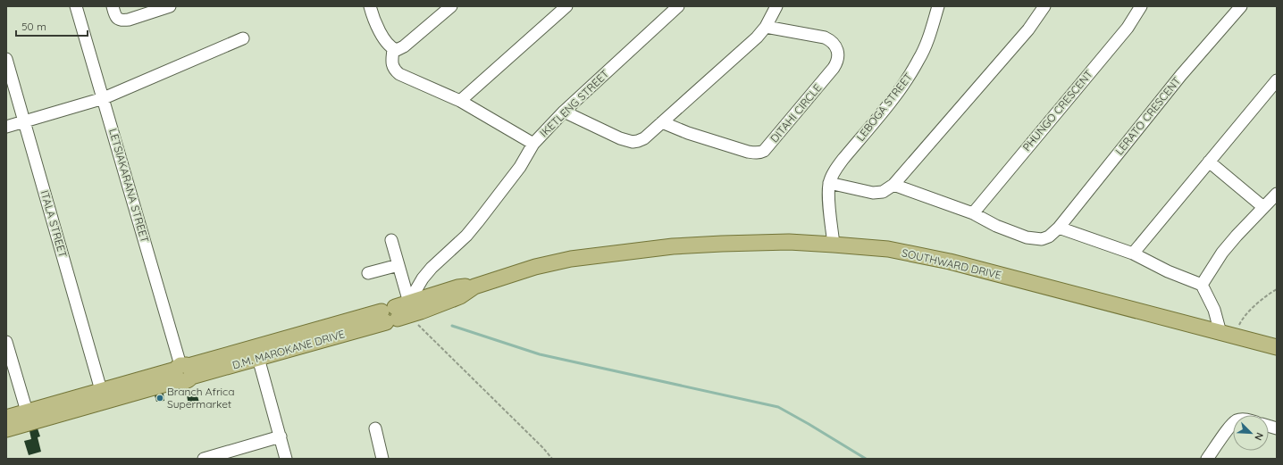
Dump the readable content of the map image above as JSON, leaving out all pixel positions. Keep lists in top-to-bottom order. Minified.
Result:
{"streets":{"main road":["SOUTHWARD DRIVE","D.M. MAROKANE DRIVE"],"street":["IKETLENG STREET","LEBOGA STREET","PHUNGO CRESCENT","DITAHI CIRCLE","LERATO CRESCENT","LETSIAKARANA STREET","ITALA STREET"]},"crossings":[["PHUNGO CRESCENT","LERATO CRESCENT"],["LETSIAKARANA STREET","D.M. MAROKANE DRIVE"],["ITALA STREET","D.M. MAROKANE DRIVE"],["SOUTHWARD DRIVE","D.M. MAROKANE DRIVE"]],"places":["Branch Africa Supermarket"],"scale_bar":"50 m","north":"bottom right"}
